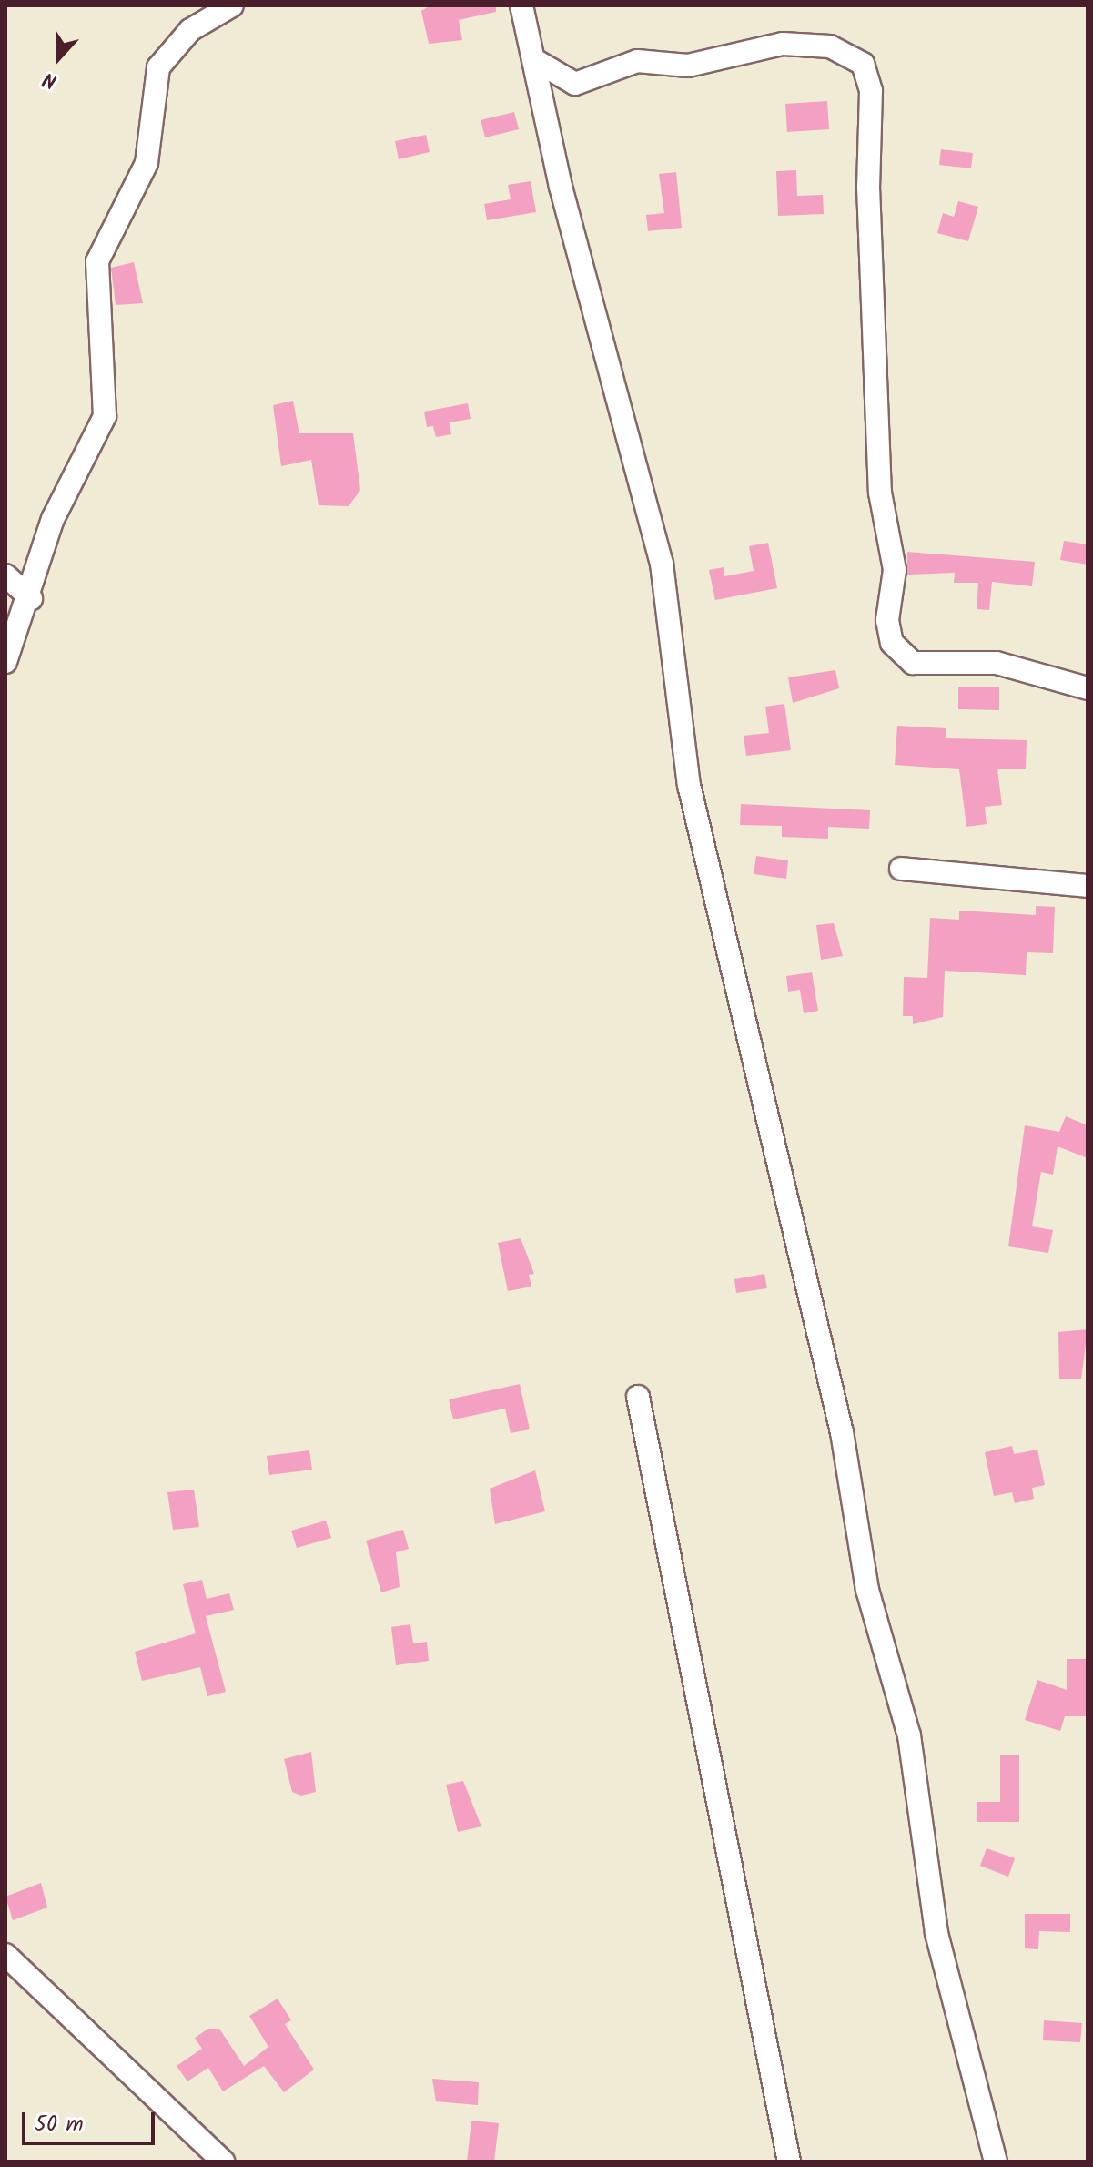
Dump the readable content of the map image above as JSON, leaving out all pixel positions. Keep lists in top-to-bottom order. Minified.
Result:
{"scale_bar":"50 m","north":"bottom"}
